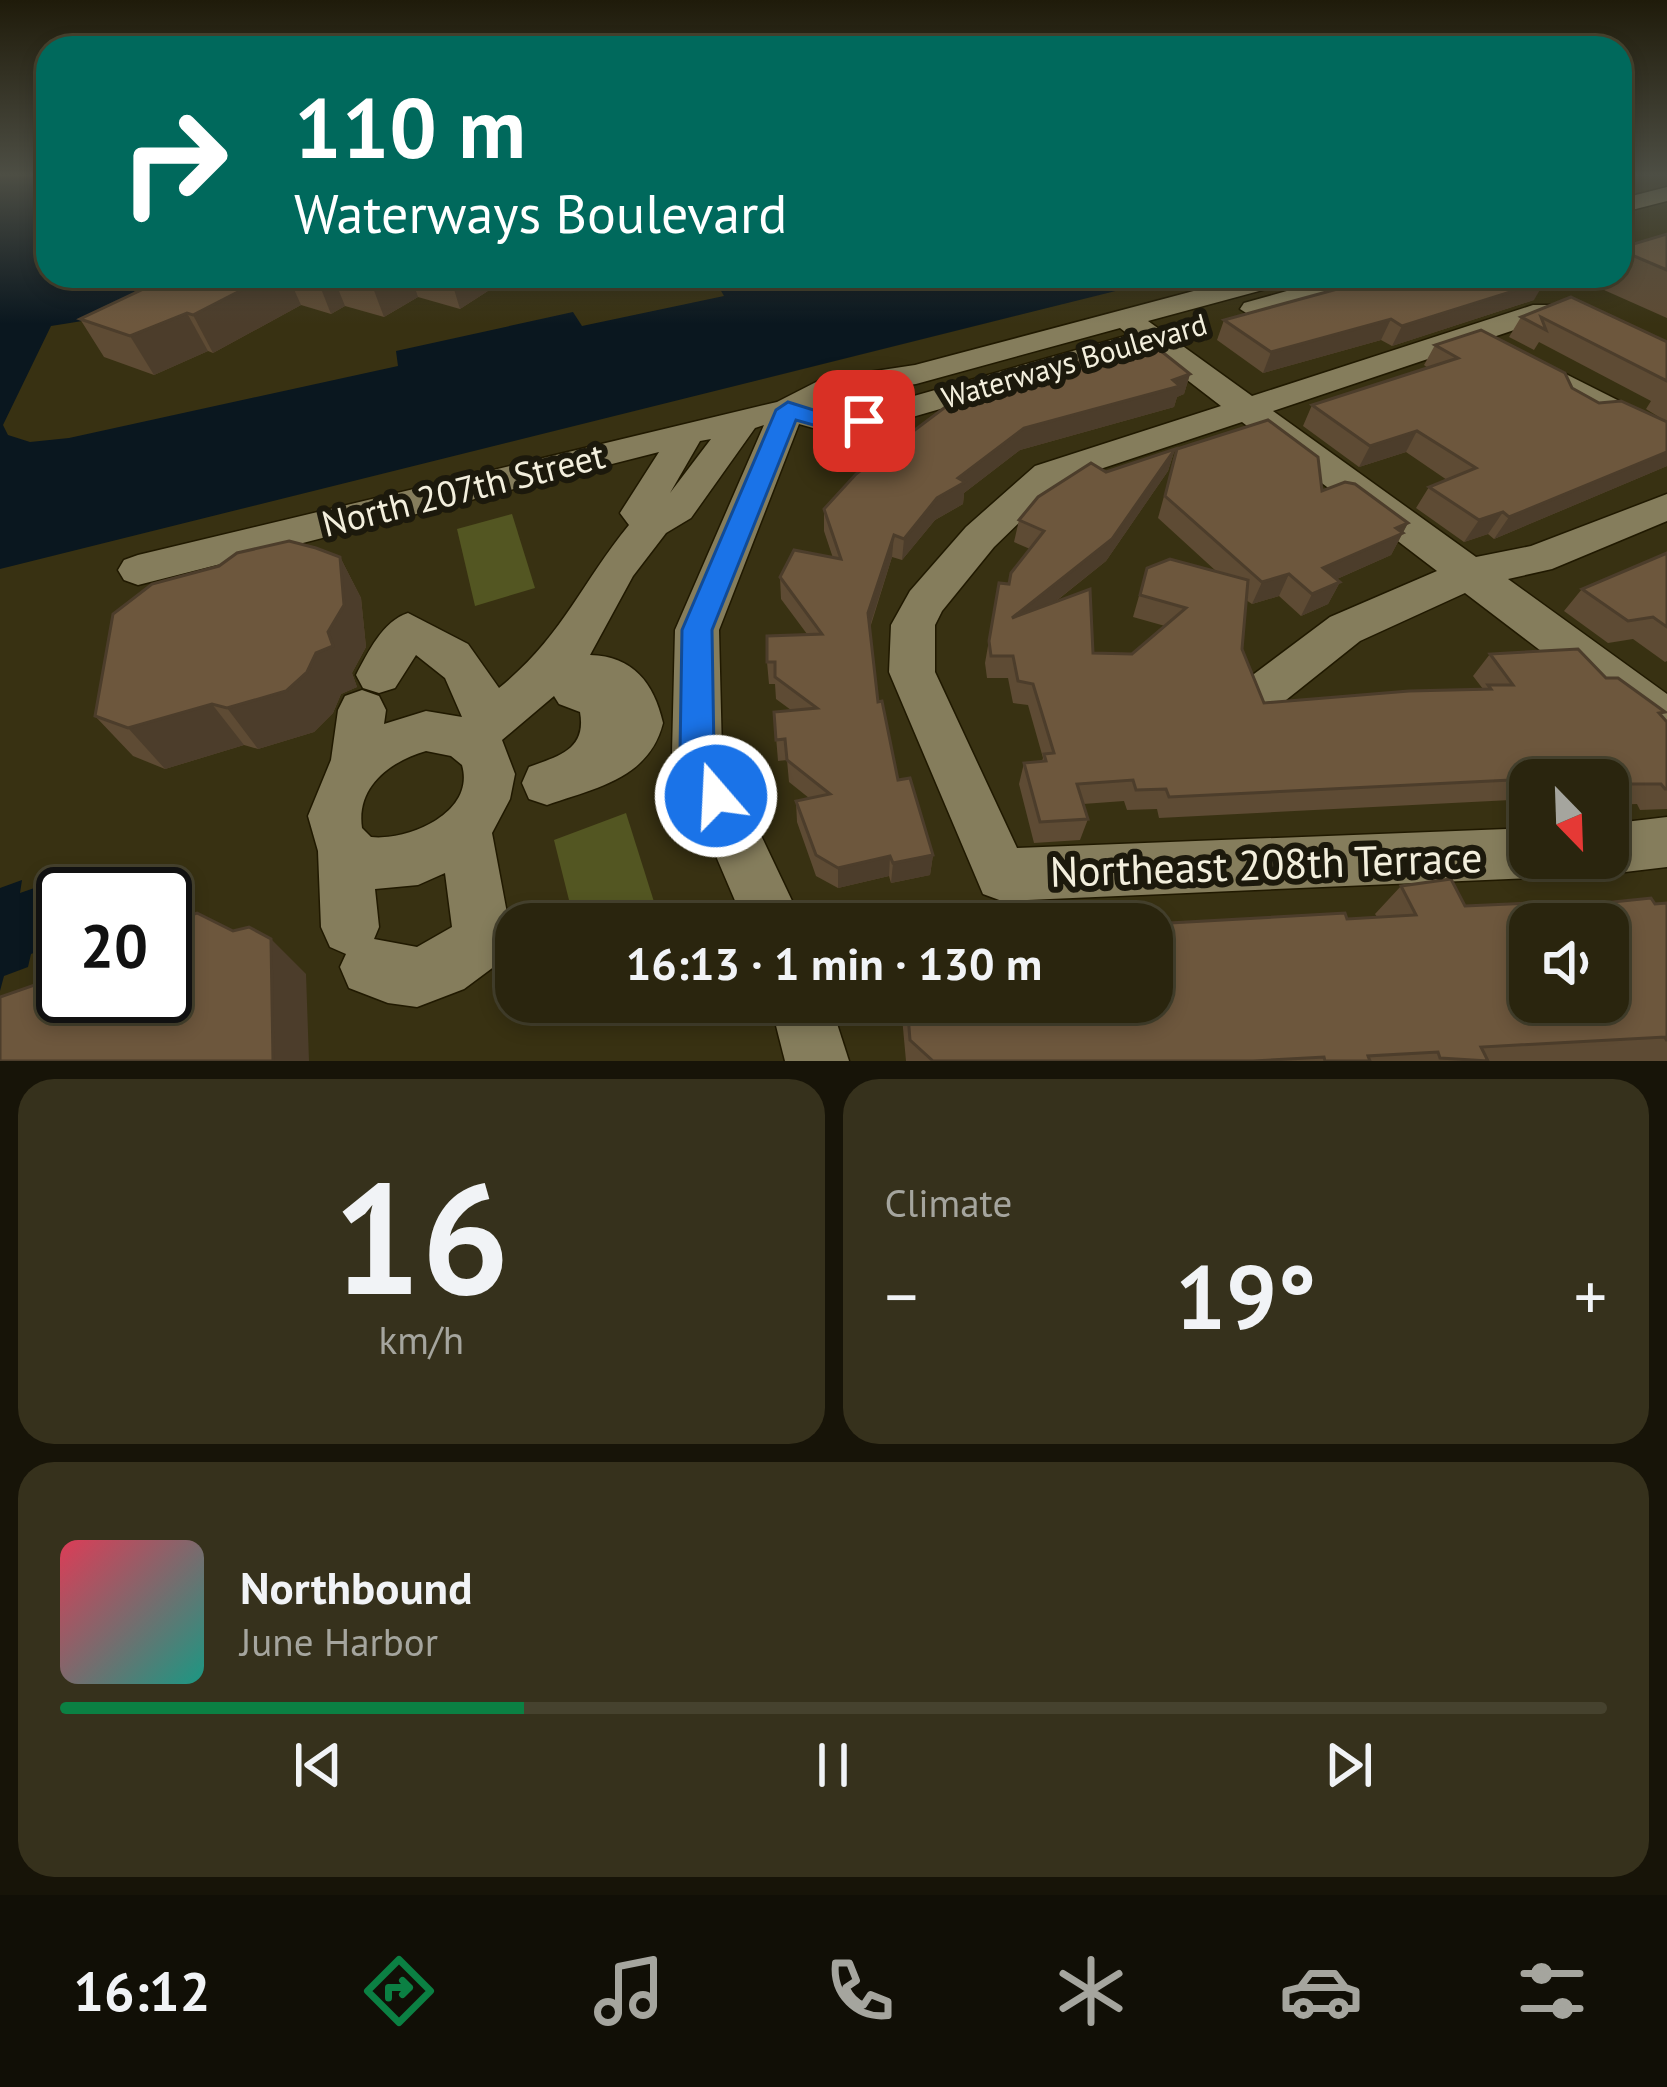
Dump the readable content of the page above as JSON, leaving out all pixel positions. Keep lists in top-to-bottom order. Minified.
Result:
{"streets":{"street":["Waterways Boulevard","North 207th Street","Northeast 208th Terrace"]},"crossings":[["Waterways Boulevard","North 207th Street"]],"north":"bottom right","page":{"turn":["110 m","Waterways Boulevard"],"limit":"20","trip":"16:13 · 1 min · 130 m","tile":[["16","km/h"],"Climate"],"heat":["−","19°","+"],"song":["Northbound","June Harbor"],"tabs":"16:12"}}
